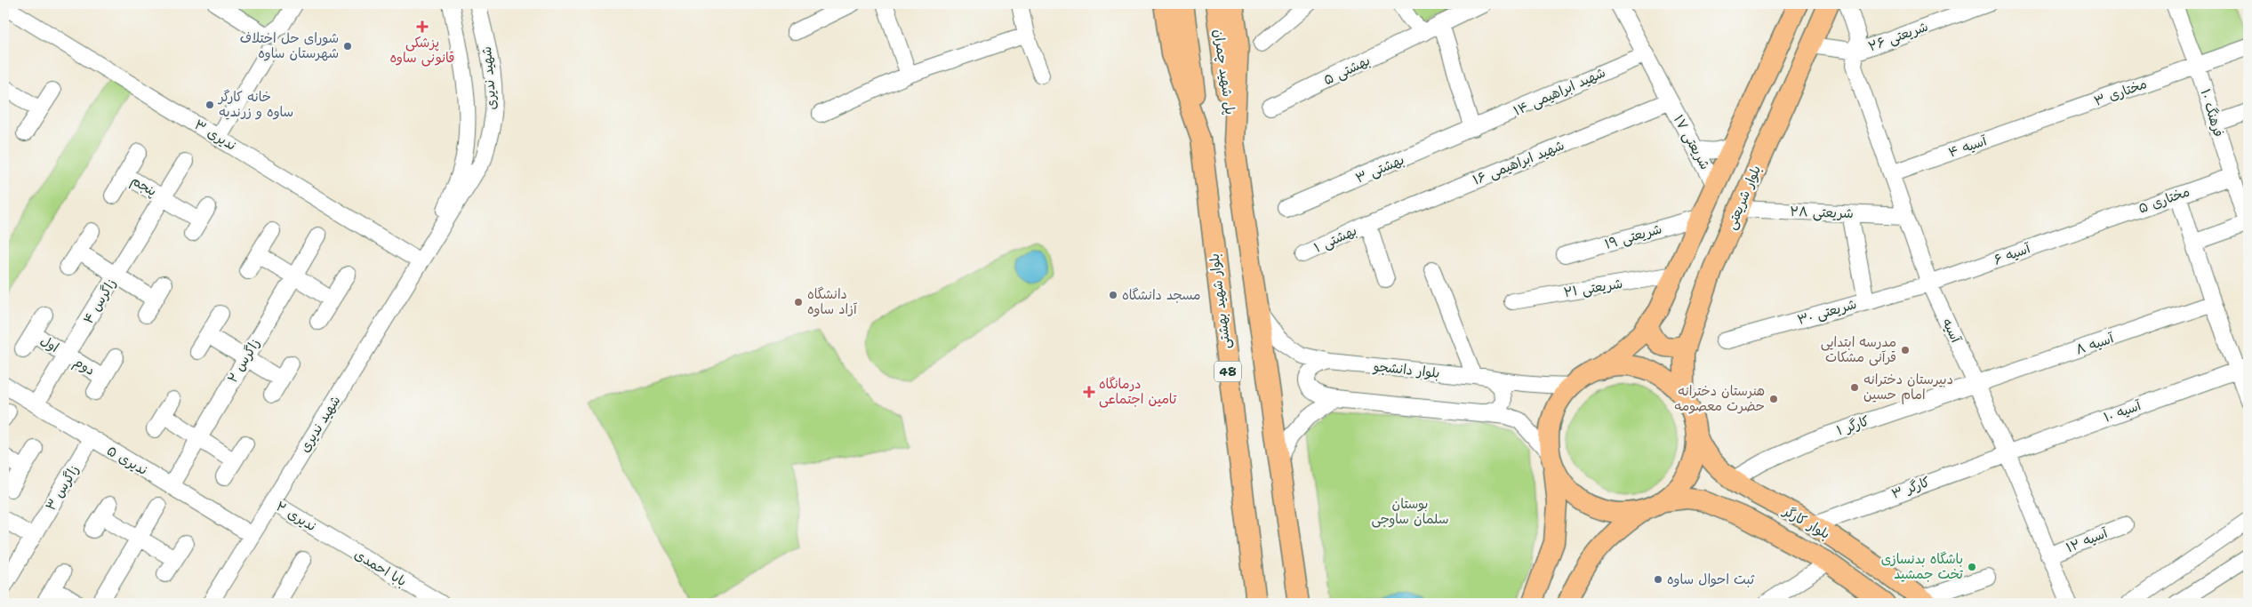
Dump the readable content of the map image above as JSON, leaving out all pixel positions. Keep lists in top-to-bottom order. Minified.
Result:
{"streets":{"main road":["پل شهید چمران","بلوار شریعتی","بلوار شهید بهشتی","48","بلوار کارگر"],"street":["شریعتی ۲۶","بهشتی ۵","شهید ندیری","شهید ابراهیمی ۱۴","مختاری ۳","فرهنگ ۱۰","ندیری ۳","شریعتی ۱۷","آسیه ۴","شهید ابراهیمی ۱۶","بهشتی ۳","پنجم","مختاری ۵","شریعتی ۲۸","شریعتی ۱۹","بهشتی ۱","آسیه ۶","شریعتی ۲۱","زاگرس ۴","شریعتی ۳۰","آسیه","اول","آسیه ۸","زاگرس ۲","دوم","بلوار دانشجو","آسیه ۱۰","کارگر ۱","ندیری ۵","زاگرس ۳","کارگر ۳","ندیری ۲","آسیه ۱۲","بابا احمدی"]},"crossings":[["شریعتی ۲۶","بلوار شریعتی"],["شریعتی ۲۶","آسیه"],["شهید ندیری","ندیری ۳"],["شهید ندیری","ندیری ۵"],["شهید ندیری","ندیری ۲"],["شهید ابراهیمی ۱۴","شریعتی ۱۷"],["شهید ابراهیمی ۱۴","بهشتی ۳"],["مختاری ۳","فرهنگ ۱۰"],["مختاری ۳","آسیه ۴"],["فرهنگ ۱۰","مختاری ۵"],["شریعتی ۱۷","شهید ابراهیمی ۱۶"],["آسیه ۴","آسیه"],["شهید ابراهیمی ۱۶","بهشتی ۱"],["پنجم","زاگرس ۴"],["بلوار شریعتی","شریعتی ۲۸"],["بلوار شریعتی","بلوار دانشجو"],["بلوار شریعتی","بلوار کارگر"],["مختاری ۵","آسیه ۶"],["شریعتی ۲۸","آسیه"],["آسیه ۶","شریعتی ۳۰"],["آسیه ۶","آسیه"],["زاگرس ۴","اول"],["زاگرس ۴","دوم"],["زاگرس ۴","ندیری ۵"],["بلوار شهید بهشتی","48"],["شریعتی ۳۰","آسیه"],["آسیه","آسیه ۸"],["آسیه","آسیه ۱۰"],["آسیه","کارگر ۱"],["آسیه","کارگر ۳"],["آسیه","آسیه ۱۲"],["اول","دوم"],["آسیه ۸","کارگر ۱"],["زاگرس ۲","ندیری ۵"],["بلوار دانشجو","بلوار کارگر"],["آسیه ۱۰","کارگر ۳"],["کارگر ۱","بلوار کارگر"],["ندیری ۵","زاگرس ۳"],["کارگر ۳","بلوار کارگر"],["ندیری ۲","بابا احمدی"]],"parks":["بوستان سلمان ساوجی"],"places":{"health":["پزشکی قانونی ساوه","درمانگاه تامین اجتماعی"],"other":["شورای حل اختلاف شهرستان ساوه","خانه کارگر ساوه و زرندیه","مسجد دانشگاه","دانشگاه آزاد ساوه","مدرسه ابتدایی قرآنی مشکات","دبیرستان دخترانه امام حسین","هنرستان دخترانه حضرت معصومه","باشگاه بدنسازی تخت جمشید","ثبت احوال ساوه"]}}
